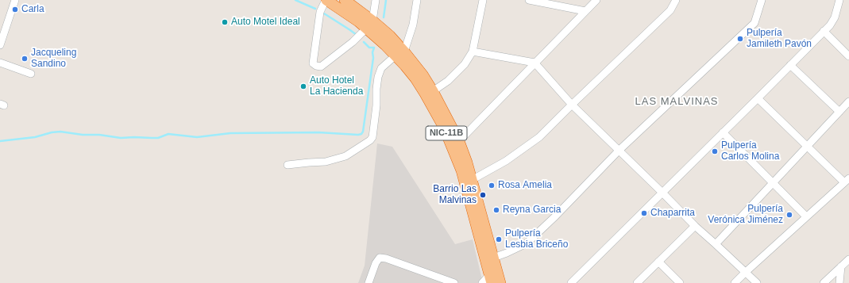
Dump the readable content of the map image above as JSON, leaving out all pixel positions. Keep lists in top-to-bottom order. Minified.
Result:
{"streets":{"highway":["NIC-11B"]},"districts":["LAS MALVINAS"],"places":["Carla","Auto Motel Ideal","Pulpería Jamileth Pavón","Jacqueling Sandino","Auto Hotel La Hacienda","Pulpería Carlos Molina","Rosa Amelia","Barrio Las Malvinas","Reyna Garcia","Chaparrita","Pulpería Verónica Jiménez","Pulpería Lesbia Briceño"]}
